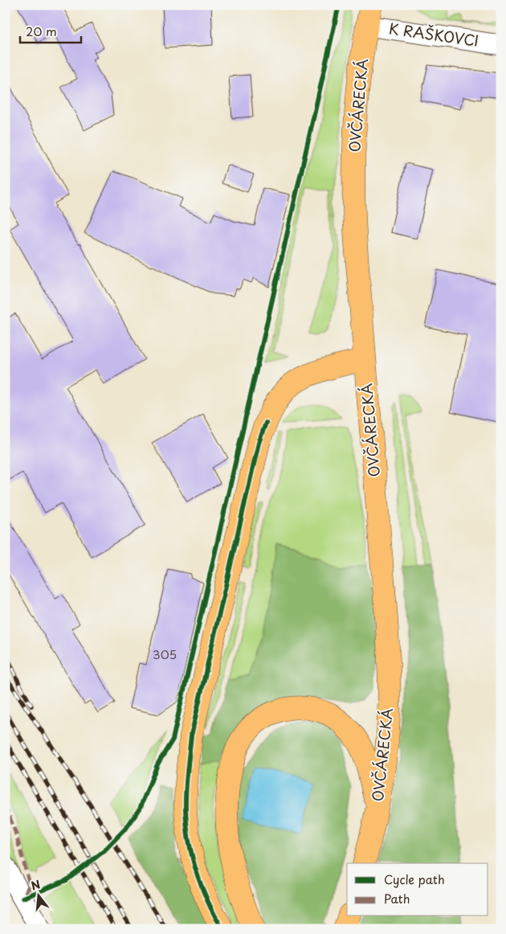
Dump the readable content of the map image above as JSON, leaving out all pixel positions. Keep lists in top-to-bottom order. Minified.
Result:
{"streets":{"main road":["OVČÁRECKÁ"],"street":["K RAŠKOVCI"]},"crossings":[["K RAŠKOVCI","OVČÁRECKÁ"]],"house_numbers":["305"],"legend":["Cycle path","Path"],"scale_bar":"20 m","north":"top"}
